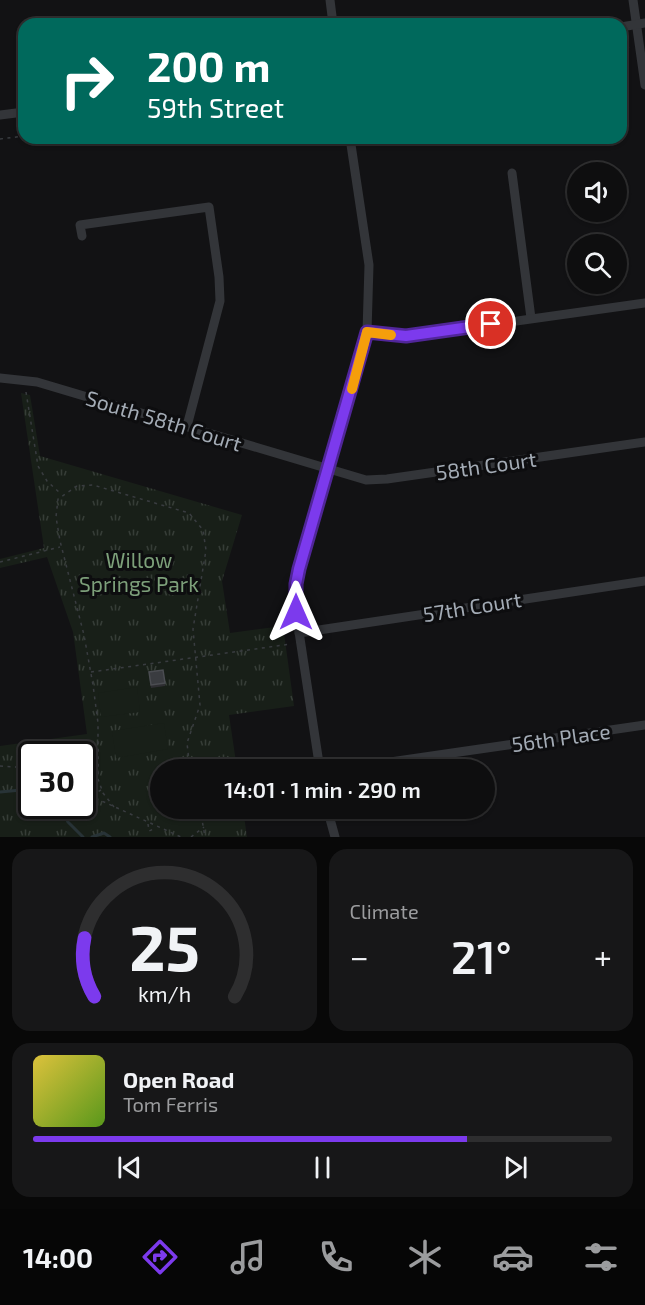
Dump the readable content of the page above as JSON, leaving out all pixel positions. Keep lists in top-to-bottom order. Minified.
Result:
{"streets":{"street":["South 58th Court","58th Court","57th Court","56th Place"]},"crossings":[["South 58th Court","58th Court"]],"parks":["Willow Springs Park"],"page":{"turn":["200 m","59th Street"],"limit":"30","trip":"14:01 · 1 min · 290 m","tile":"Climate","heat":["−","21°","+"],"song":["Open Road","Tom Ferris"],"tabs":"14:00","gauge":["25","km/h"]}}
